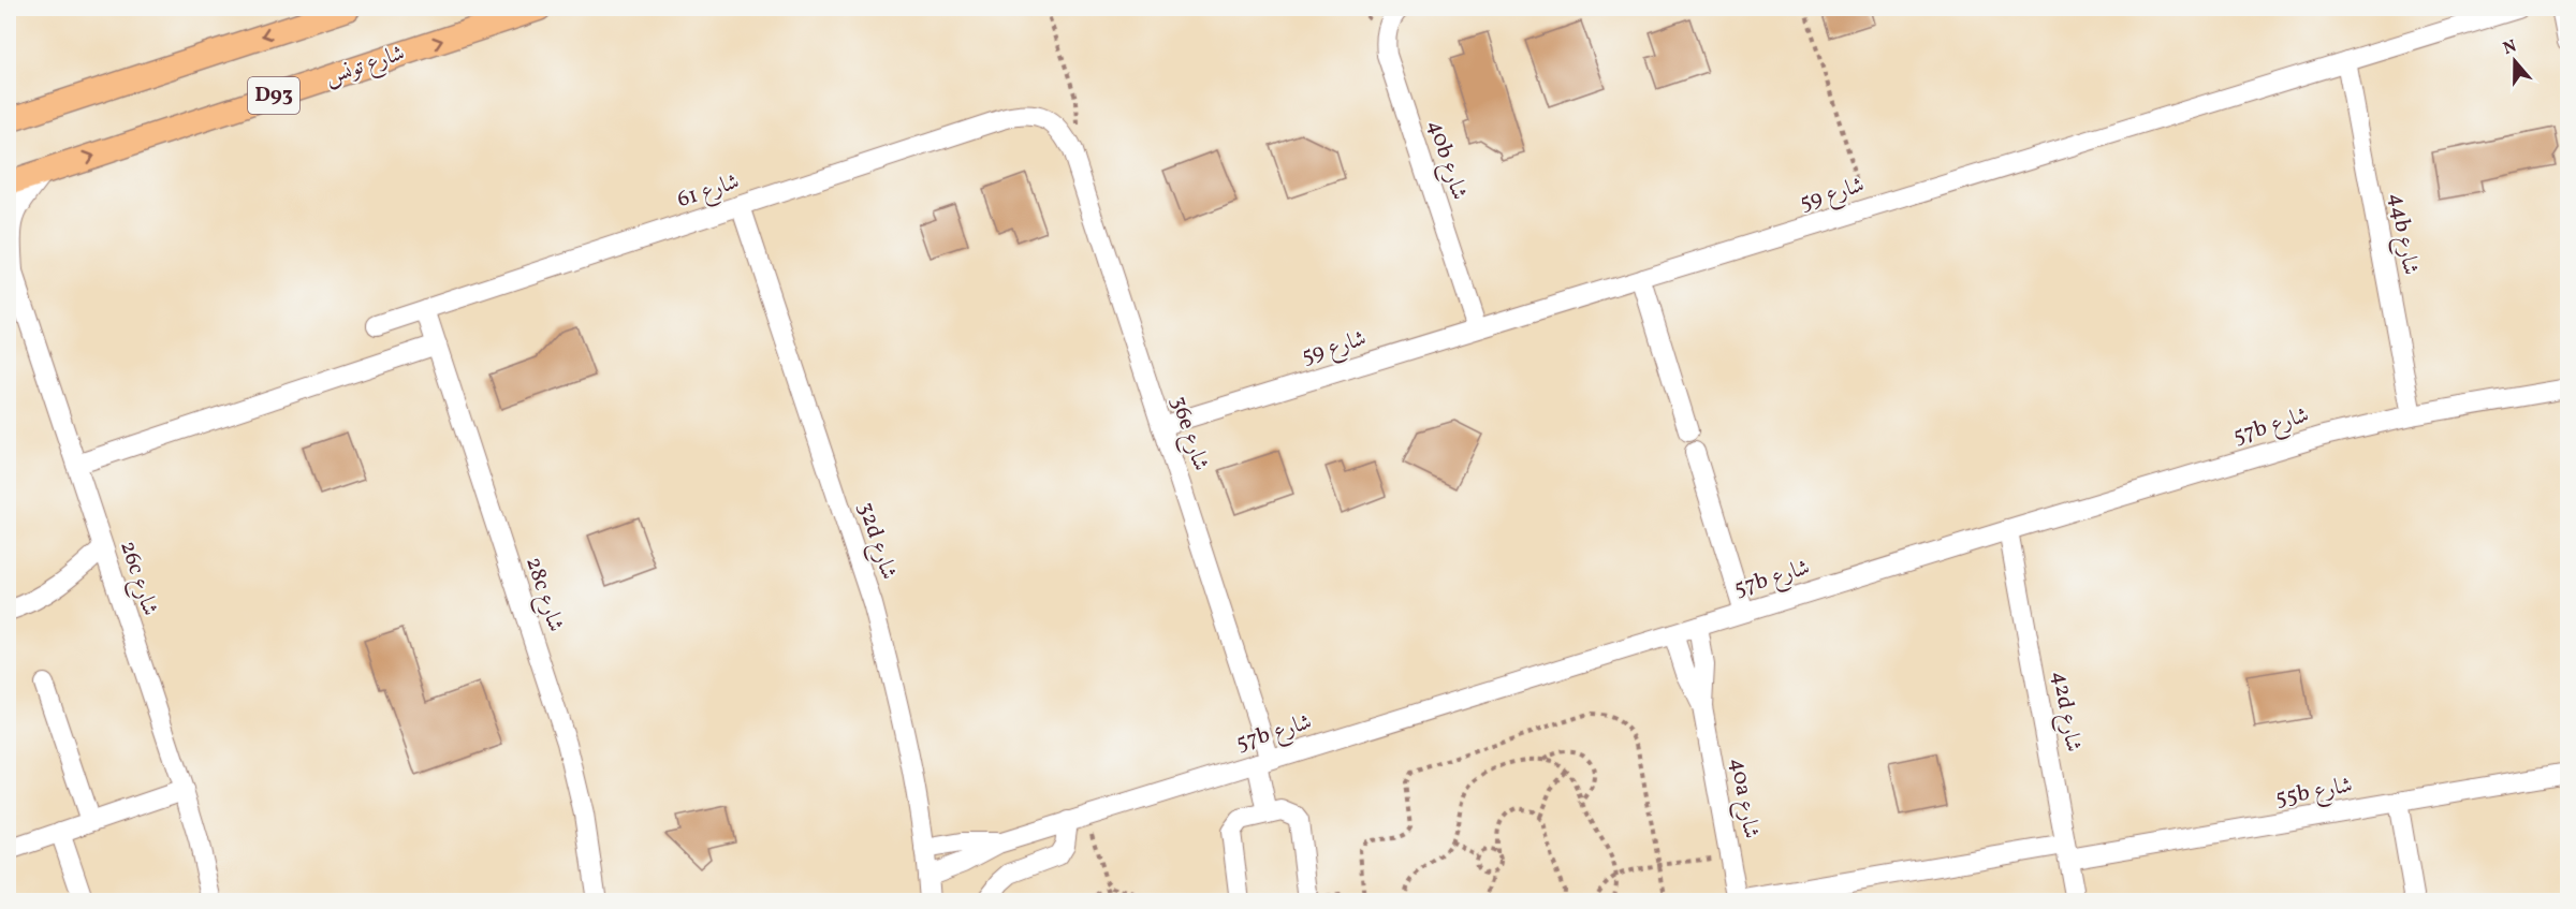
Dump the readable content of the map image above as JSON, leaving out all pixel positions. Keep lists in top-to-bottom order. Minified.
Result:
{"streets":{"main road":["شارع تونس","D93"],"street":["40b شارع","شارع 61","شارع 59","44b شارع","57b شارع","36e شارع","32d شارع","26c شارع","28c شارع","42d شارع","55b شارع","40a شارع"]},"crossings":[["شارع تونس","26c شارع"],["40b شارع","شارع 59"],["شارع 61","36e شارع"],["شارع 61","32d شارع"],["شارع 61","28c شارع"],["شارع 59","44b شارع"],["شارع 59","36e شارع"],["44b شارع","57b شارع"],["57b شارع","36e شارع"],["57b شارع","32d شارع"],["57b شارع","42d شارع"],["57b شارع","40a شارع"],["42d شارع","55b شارع"],["55b شارع","40a شارع"]],"north":"top"}
